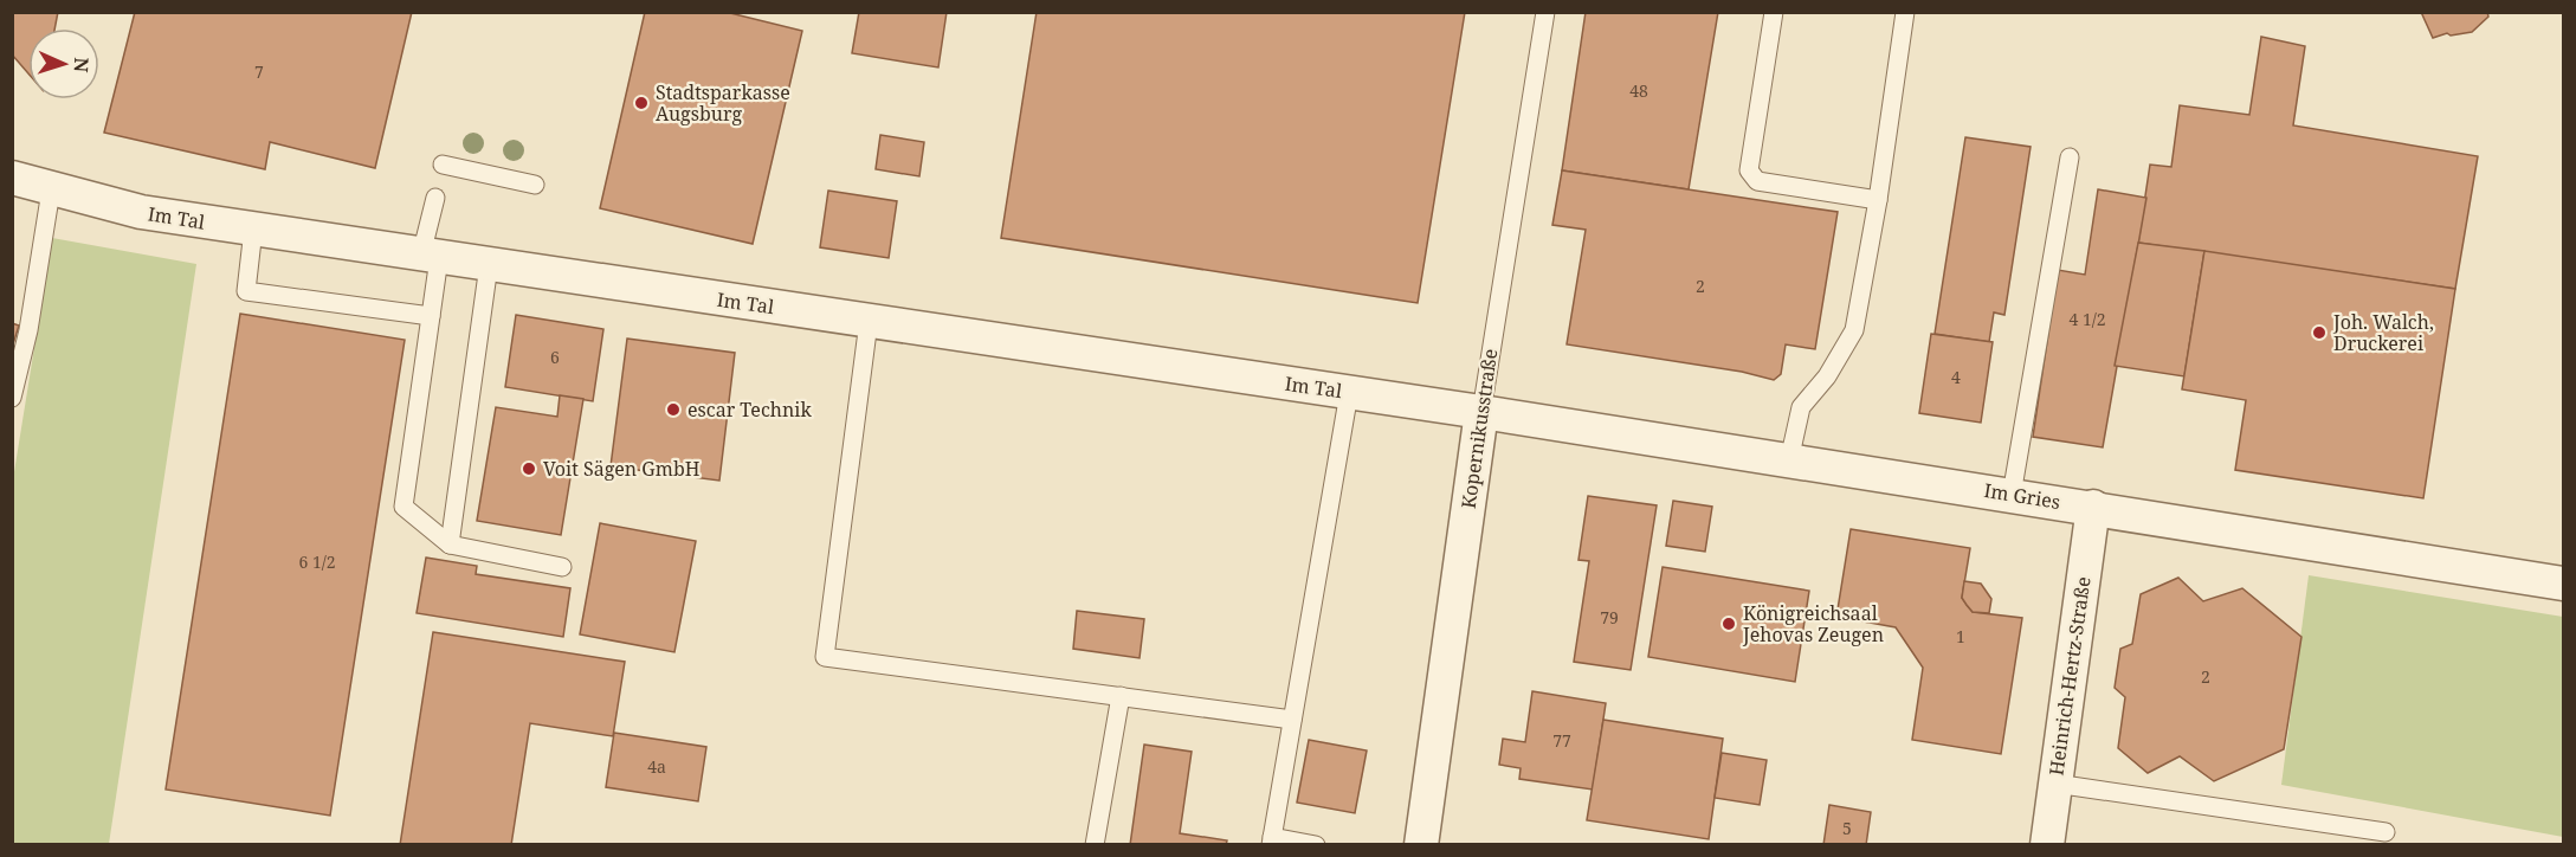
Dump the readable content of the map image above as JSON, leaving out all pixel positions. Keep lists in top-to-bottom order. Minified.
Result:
{"streets":{"street":["Im Tal","Kopernikusstraße","Im Gries","Heinrich-Hertz-Straße"]},"crossings":[["Im Tal","Kopernikusstraße"],["Im Tal","Im Gries"],["Kopernikusstraße","Im Gries"],["Im Gries","Heinrich-Hertz-Straße"]],"places":["Stadtsparkasse Augsburg","Joh. Walch, Druckerei","escar Technik","Voit Sägen GmbH","Königreichsaal Jehovas Zeugen"],"house_numbers":["7","48","2","4 1/2","6","4","6 1/2","79","1","2","77","4a","5"],"north":"right"}
